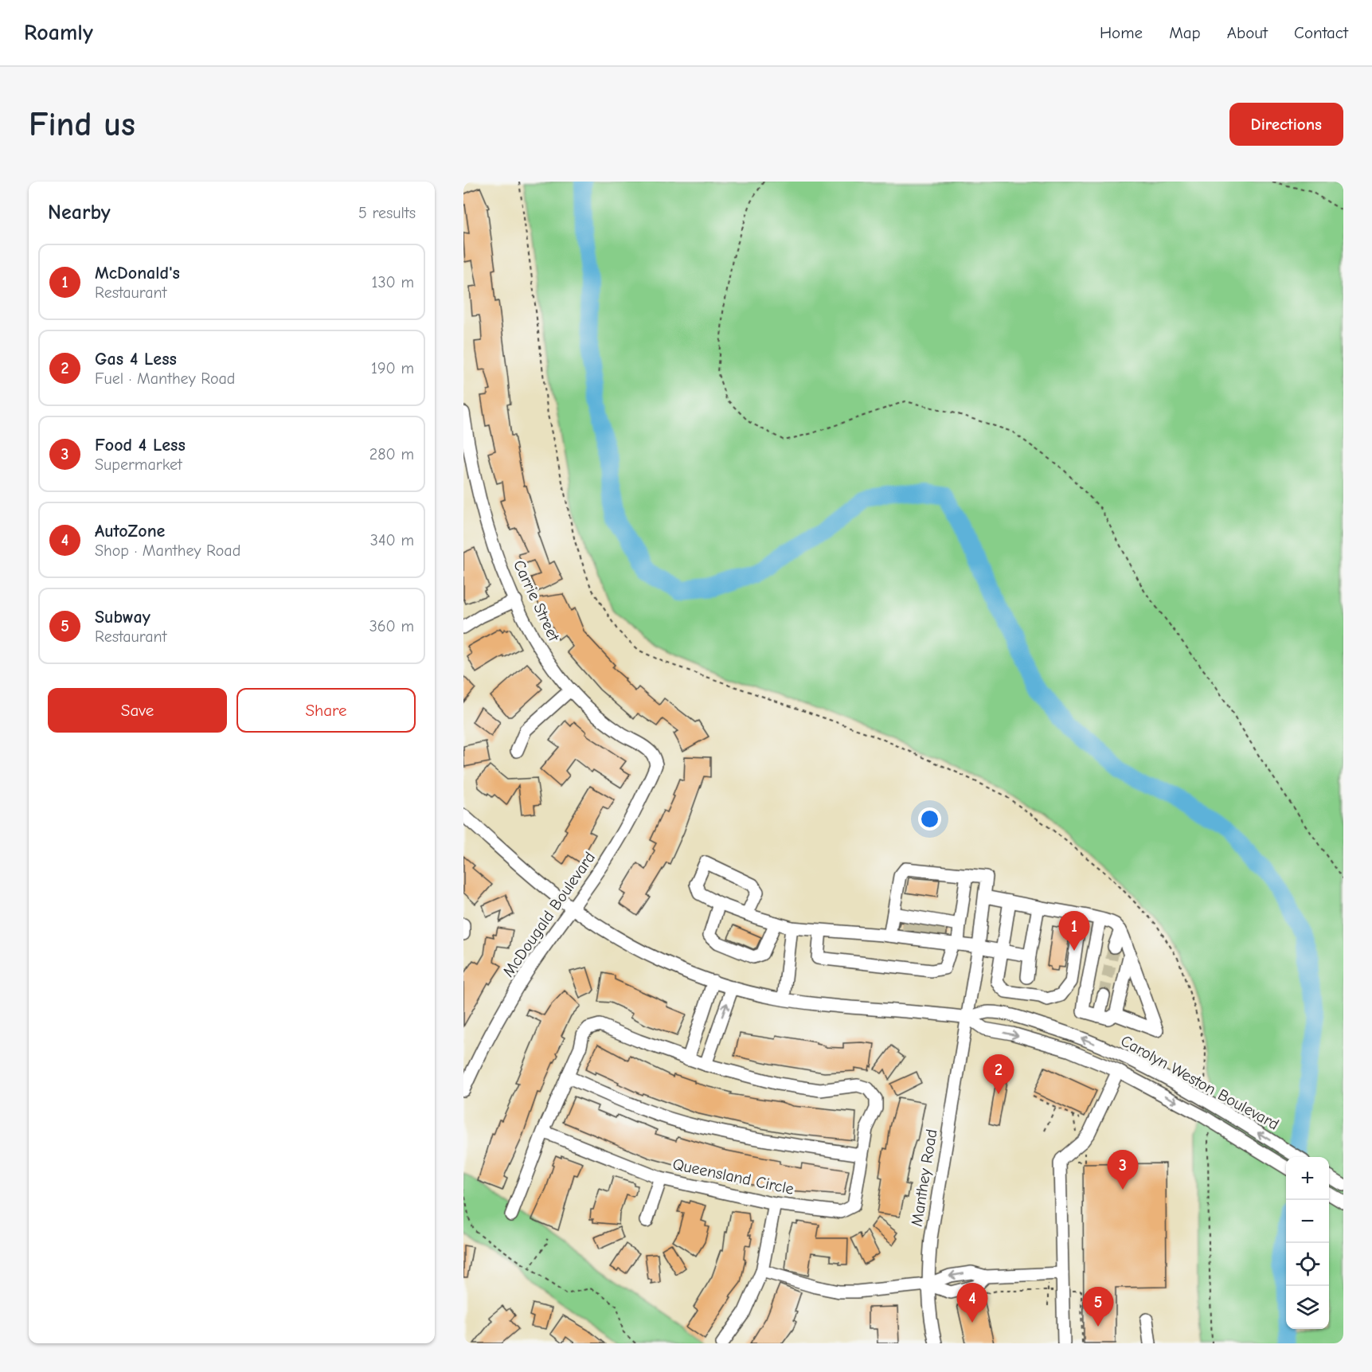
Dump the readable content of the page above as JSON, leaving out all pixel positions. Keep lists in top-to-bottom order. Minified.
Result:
{"streets":{"street":["Carrie Street","McDougald Boulevard","Carolyn Weston Boulevard","Queensland Circle","Manthey Road"]},"crossings":[["Carrie Street","McDougald Boulevard"],["McDougald Boulevard","Carolyn Weston Boulevard"],["Carolyn Weston Boulevard","Manthey Road"]],"page":{"header":"Roamly","nav":["Home","Map","About","Contact"],"buttons":["Directions",["Save","Share"]],"title":"Find us","heading":["Nearby","5 results"],"list":[{"mark":"1","name":"McDonald's","note":"Restaurant","value":"130 m"},{"mark":"2","name":"Gas 4 Less","note":"Fuel · Manthey Road","value":"190 m"},{"mark":"3","name":"Food 4 Less","note":"Supermarket","value":"280 m"},{"mark":"4","name":"AutoZone","note":"Shop · Manthey Road","value":"340 m"},{"mark":"5","name":"Subway","note":"Restaurant","value":"360 m"}],"pins":["1","2","3","4","5"],"map_buttons":["+","−"]}}
